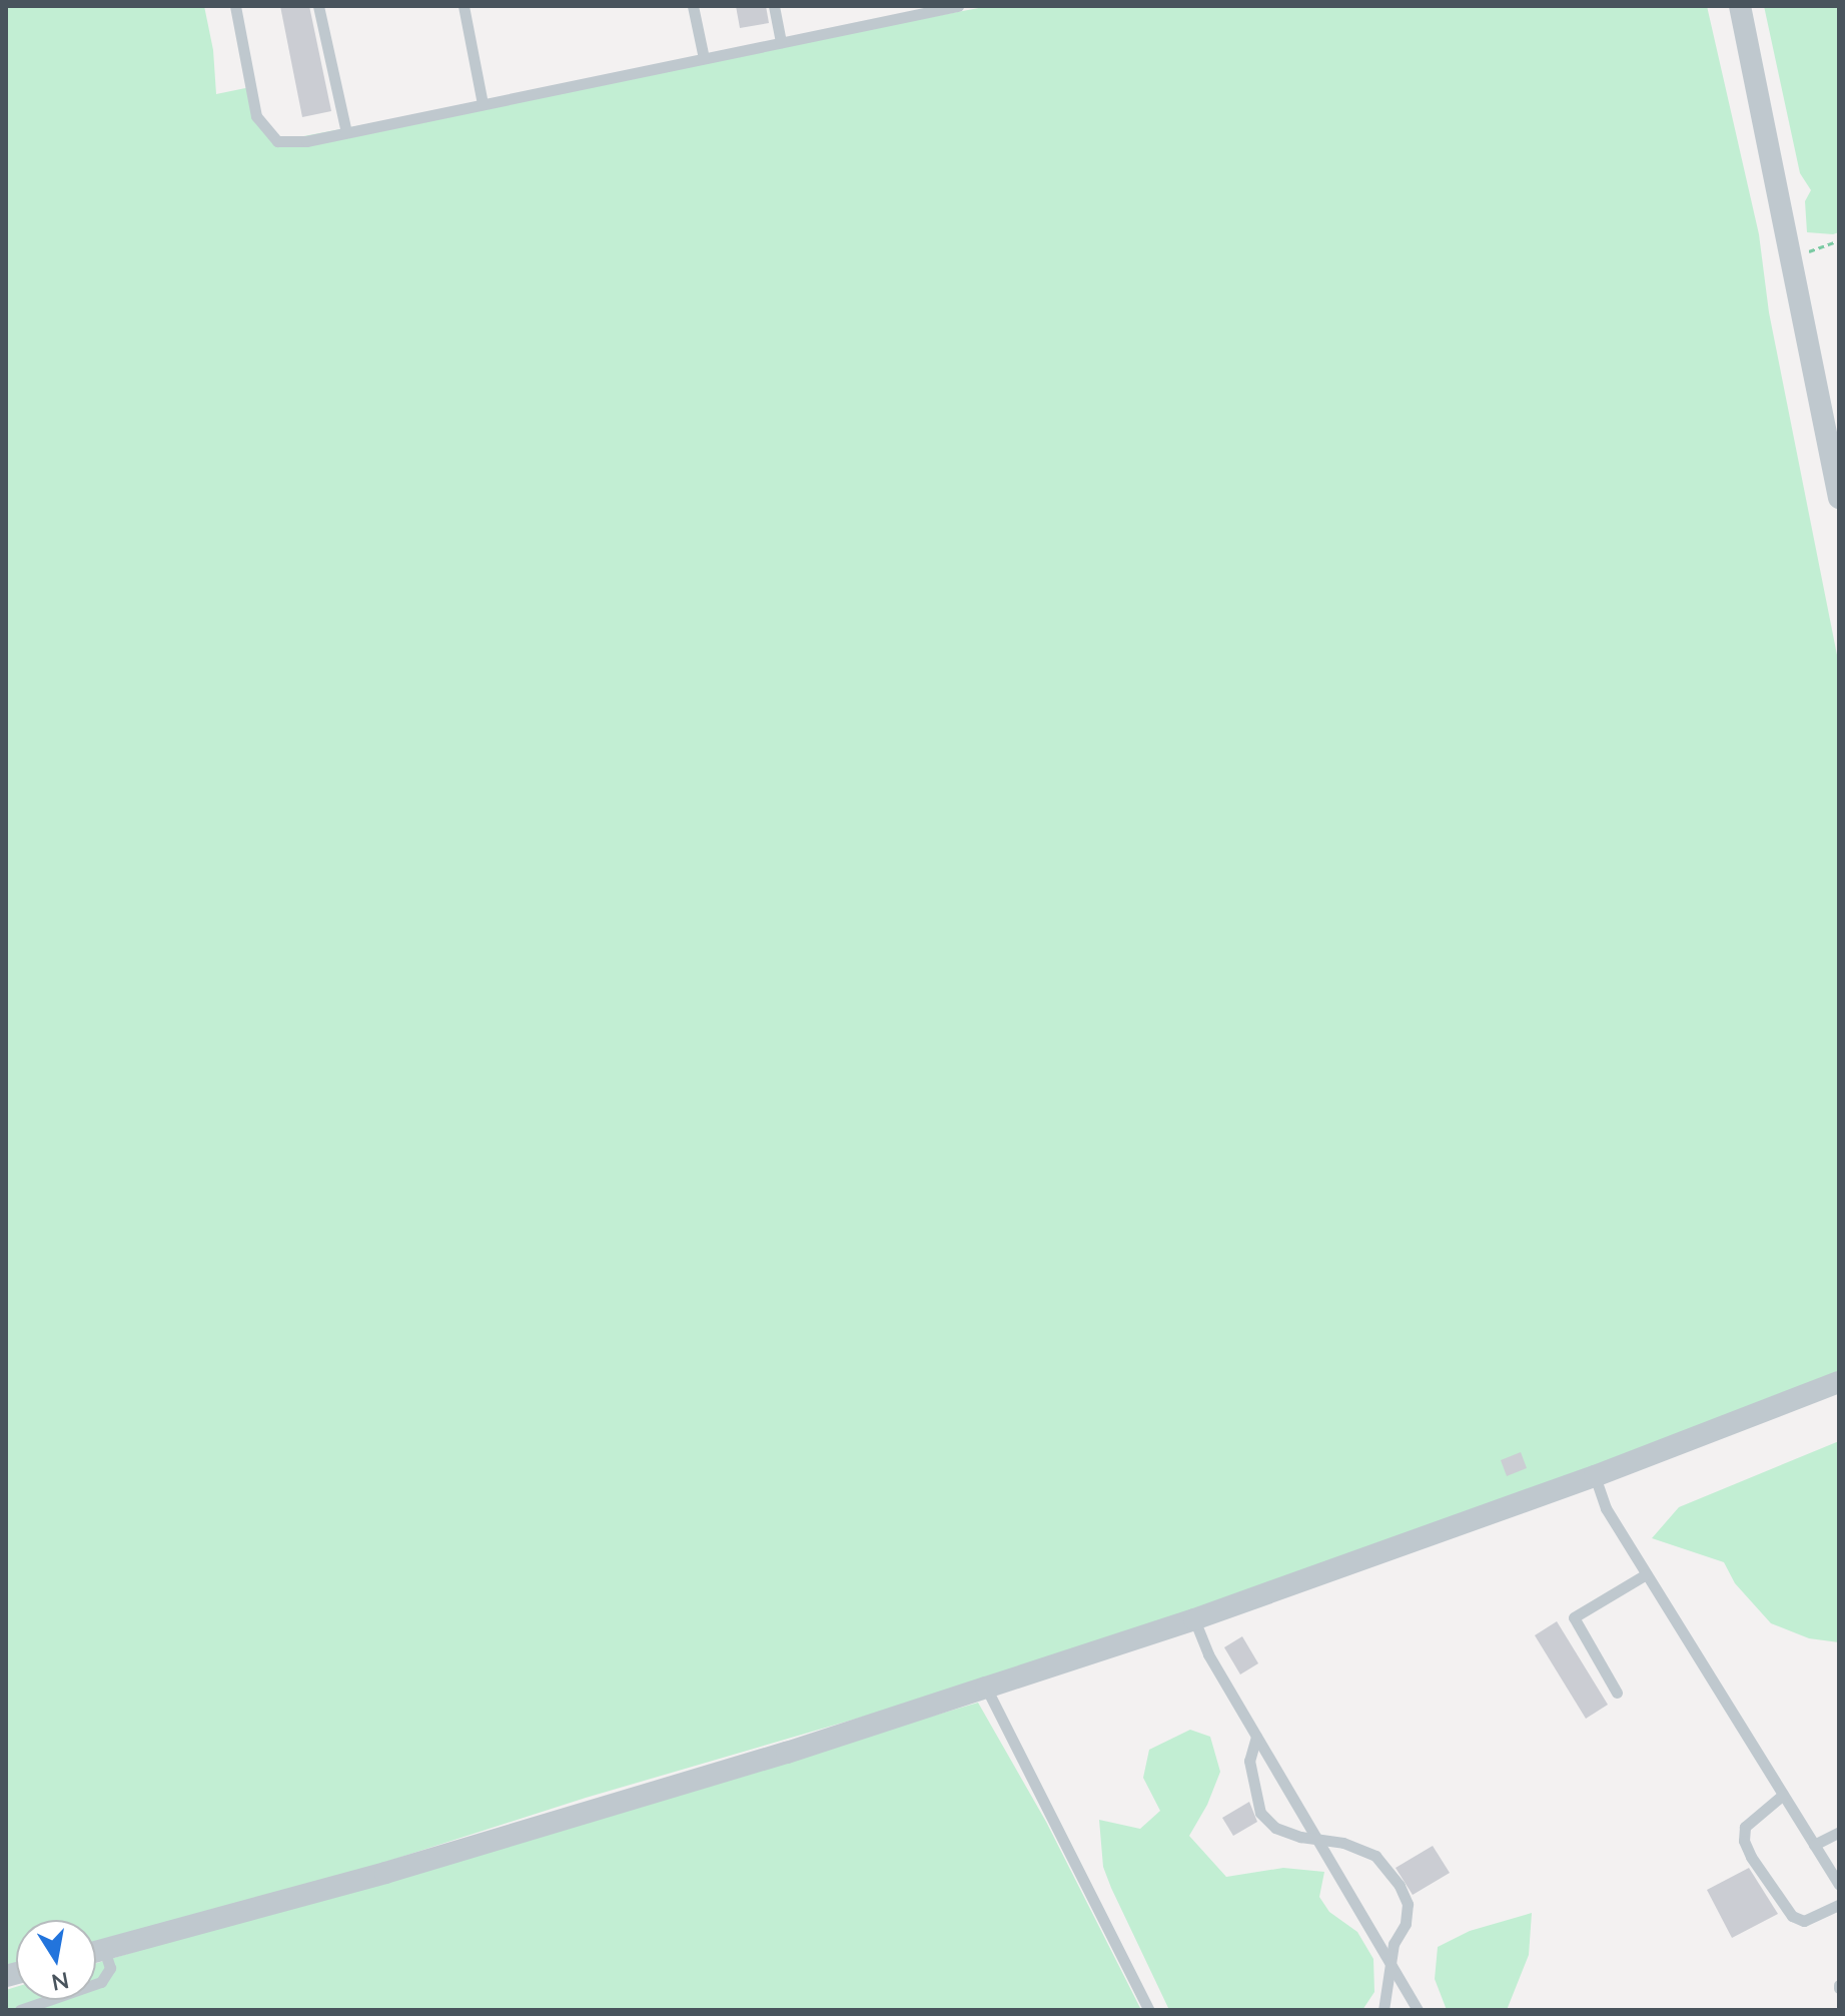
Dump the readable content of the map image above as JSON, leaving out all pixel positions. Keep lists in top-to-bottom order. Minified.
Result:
{"north":"bottom"}
